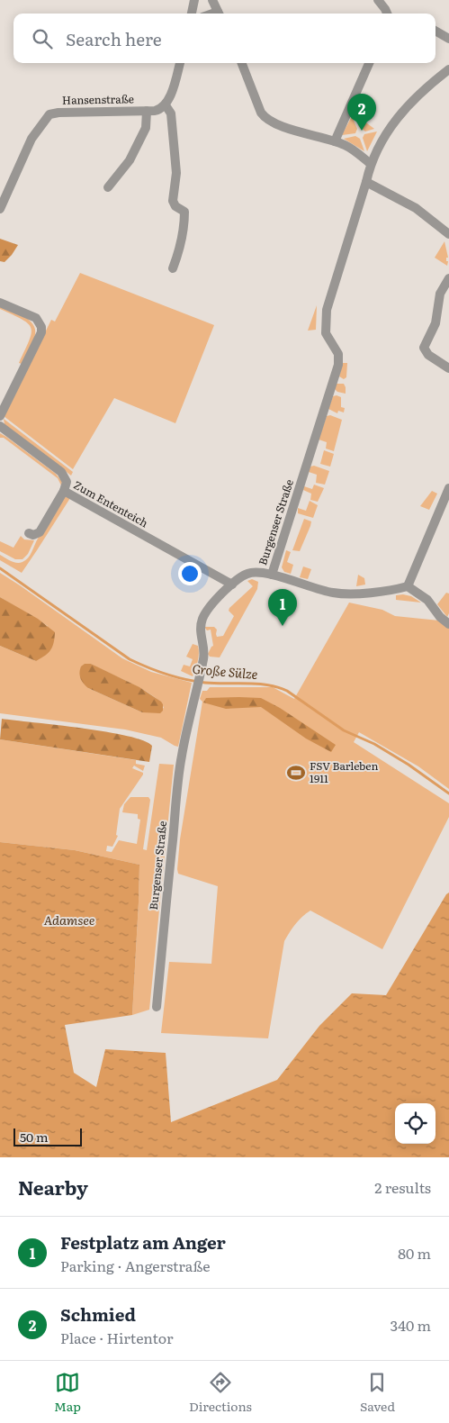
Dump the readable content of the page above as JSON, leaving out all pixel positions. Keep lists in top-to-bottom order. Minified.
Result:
{"streets":{"street":["Hansenstraße","Zum Ententeich","Burgenser Straße"]},"crossings":[["Zum Ententeich","Burgenser Straße"]],"water":["Große Sülze","Adamsee"],"places":{"sports":["FSV Barleben 1911"]},"scale_bar":"50 m","page":{"search":"Search here","pins":["2","1"],"scale":"50 m","heading":["Nearby","2 results"],"list":[{"mark":"1","name":"Festplatz am Anger","note":"Parking · Angerstraße","value":"80 m"},{"mark":"2","name":"Schmied","note":"Place · Hirtentor","value":"340 m"}],"nav":["Map","Directions","Saved"]}}
